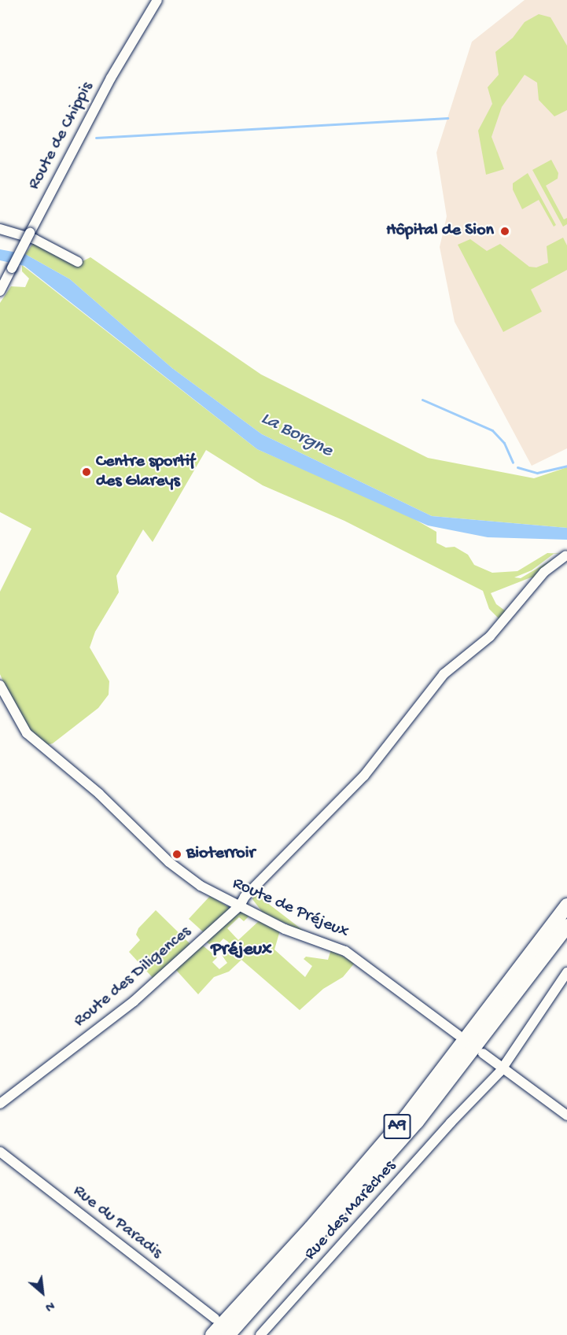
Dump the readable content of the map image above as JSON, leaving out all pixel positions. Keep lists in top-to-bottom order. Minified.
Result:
{"streets":{"highway":["A9"],"street":["Route de Chippis","Route de Préjeux","Route des Diligences","Rue des Marèches","Rue du Paradis"]},"crossings":[["Route de Préjeux","Route des Diligences"]],"districts":["Préjeux"],"water":["La Borgne"],"places":["Hôpital de Sion","Centre sportif des Glareys","Bioterroir"],"north":"bottom right"}
